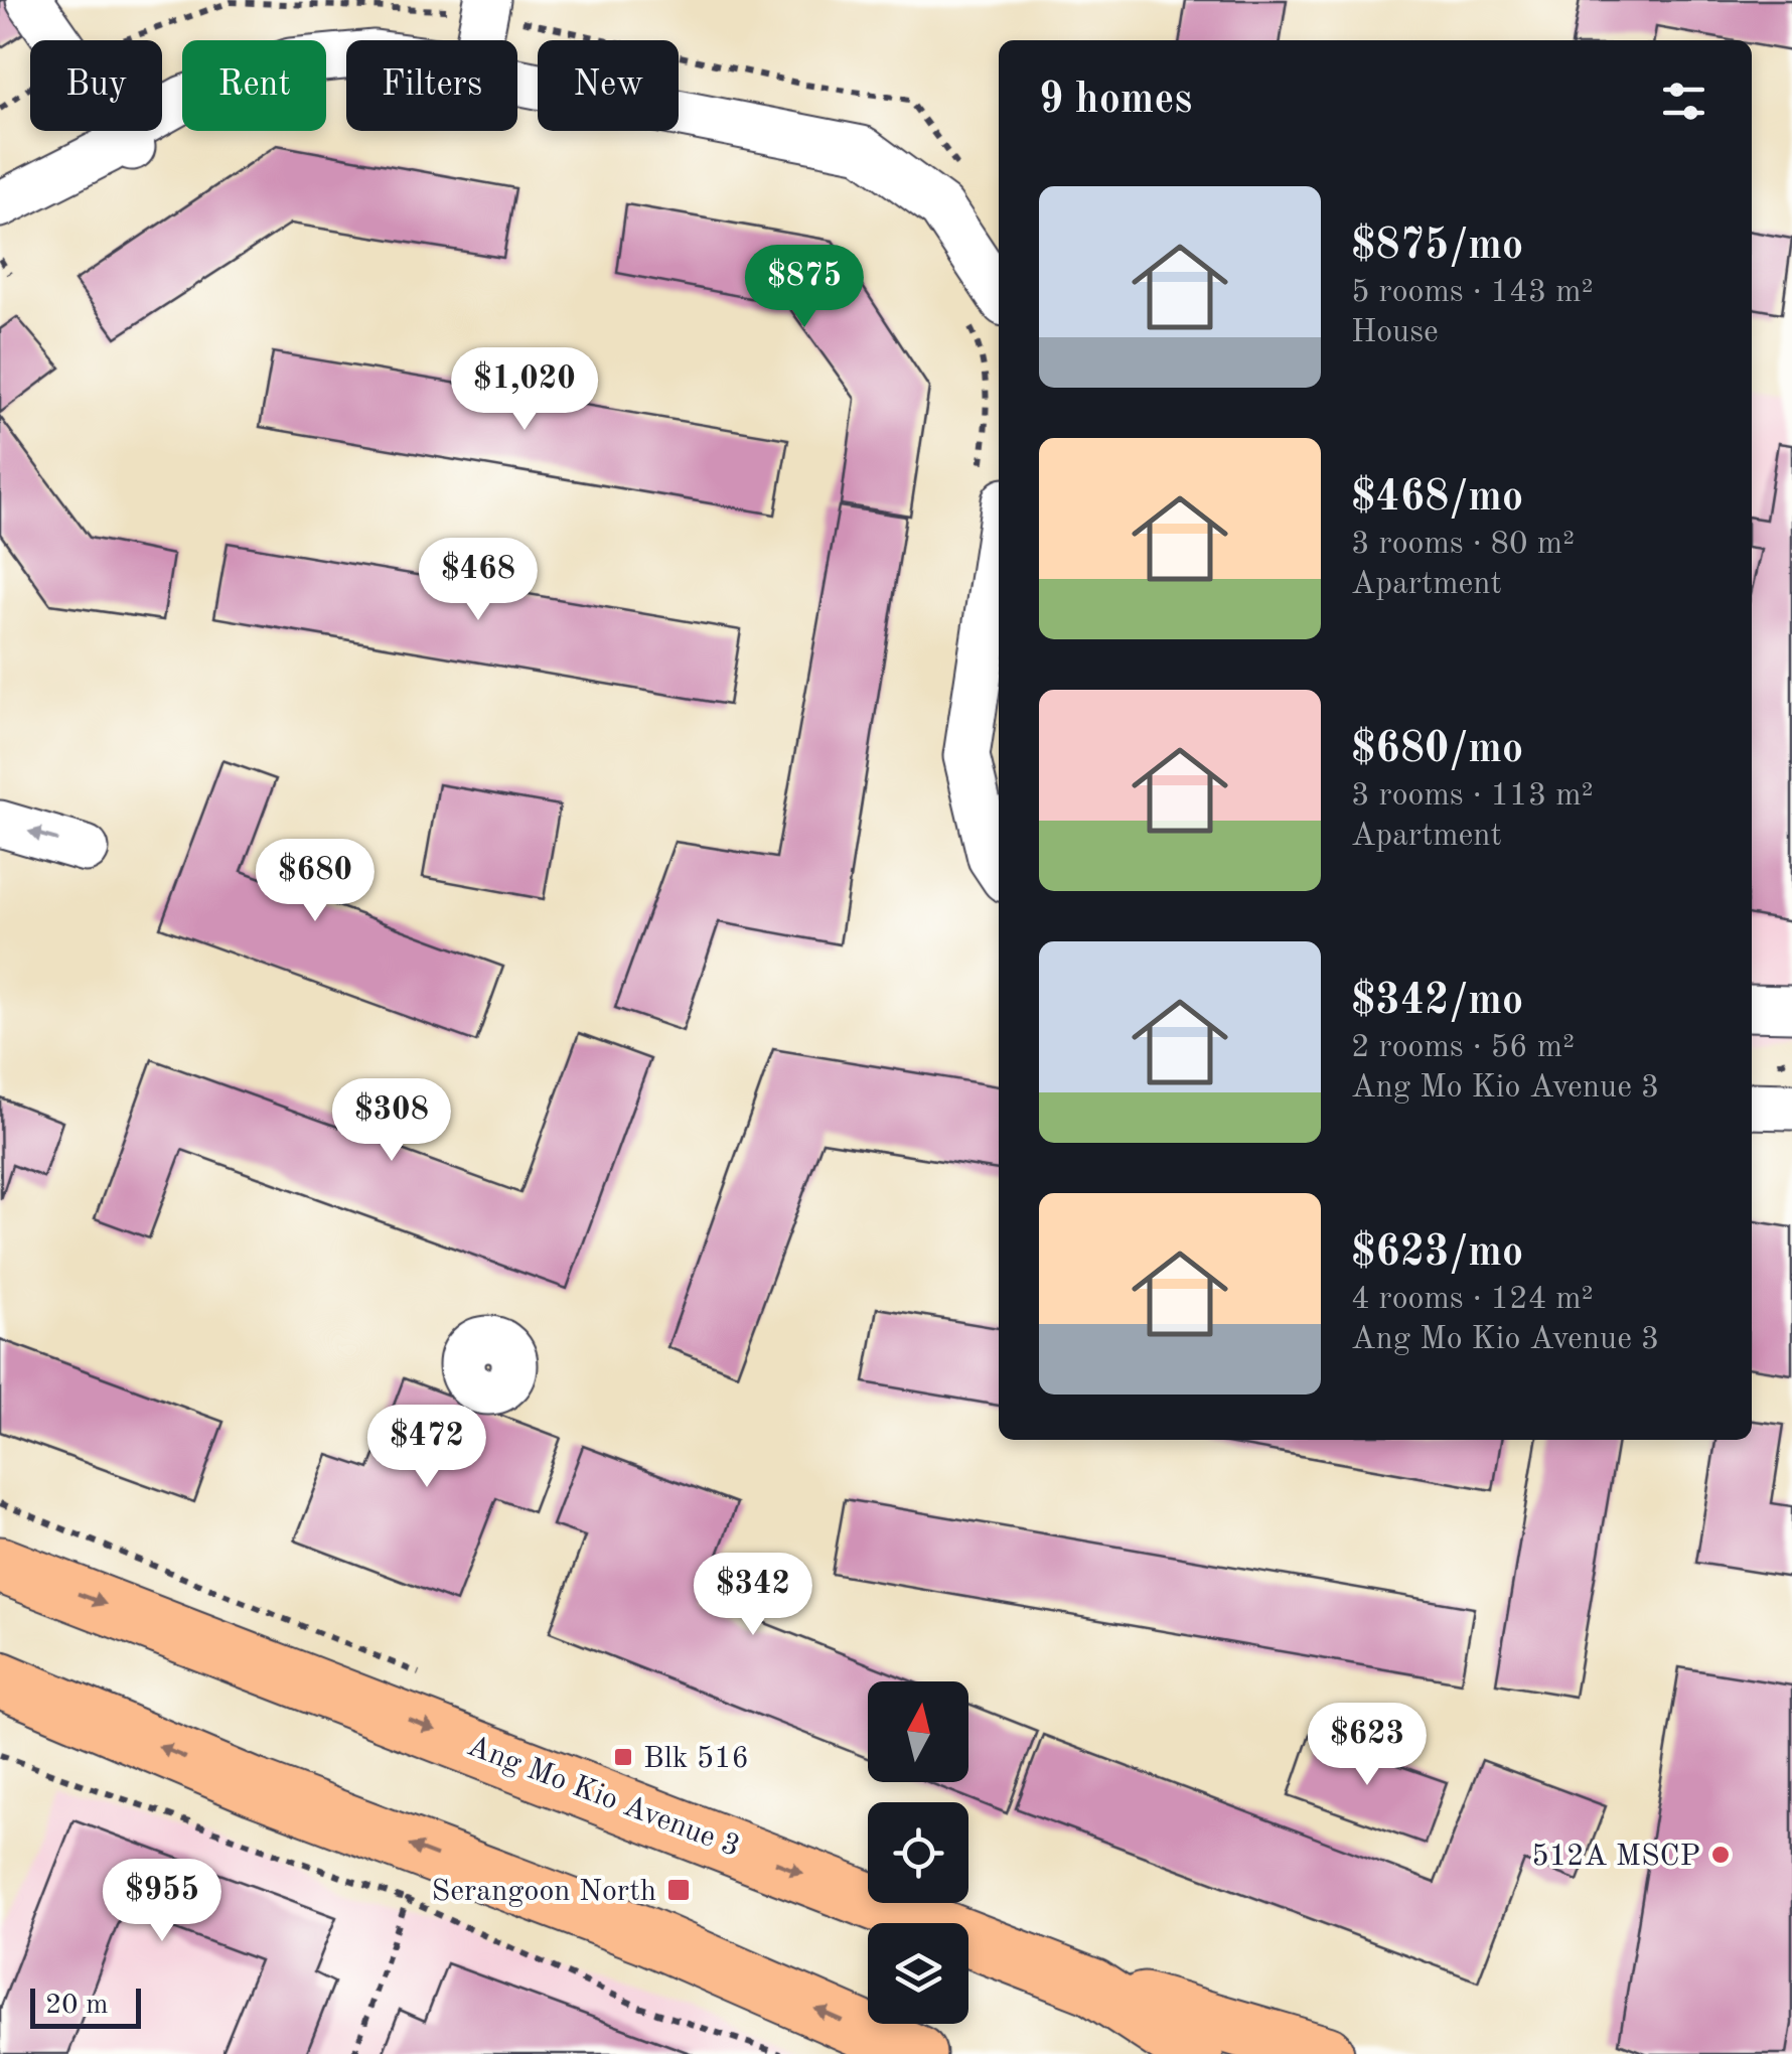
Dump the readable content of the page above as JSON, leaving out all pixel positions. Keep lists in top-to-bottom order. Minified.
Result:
{"streets":{"highway":["Ang Mo Kio Avenue 3"]},"places":{"transit":["Blk 516","Serangoon North"],"other":["512A MSCP"]},"scale_bar":"20 m","north":"top","page":{"chip":["Buy","Rent","Filters","New"],"heading":"9 homes","list":[{"name":"$875/mo","note":"5 rooms · 143 m² · House"},{"name":"$468/mo","note":"3 rooms · 80 m² · Apartment"},{"name":"$680/mo","note":"3 rooms · 113 m² · Apartment"},{"name":"$342/mo","note":"2 rooms · 56 m² · Ang Mo Kio Avenue 3"},{"name":"$623/mo","note":"4 rooms · 124 m² · Ang Mo Kio Avenue 3"}],"price":["$875","$1,020","$468","$680","$308","$472","$342","$623","$955"],"scale":"20 m"}}
